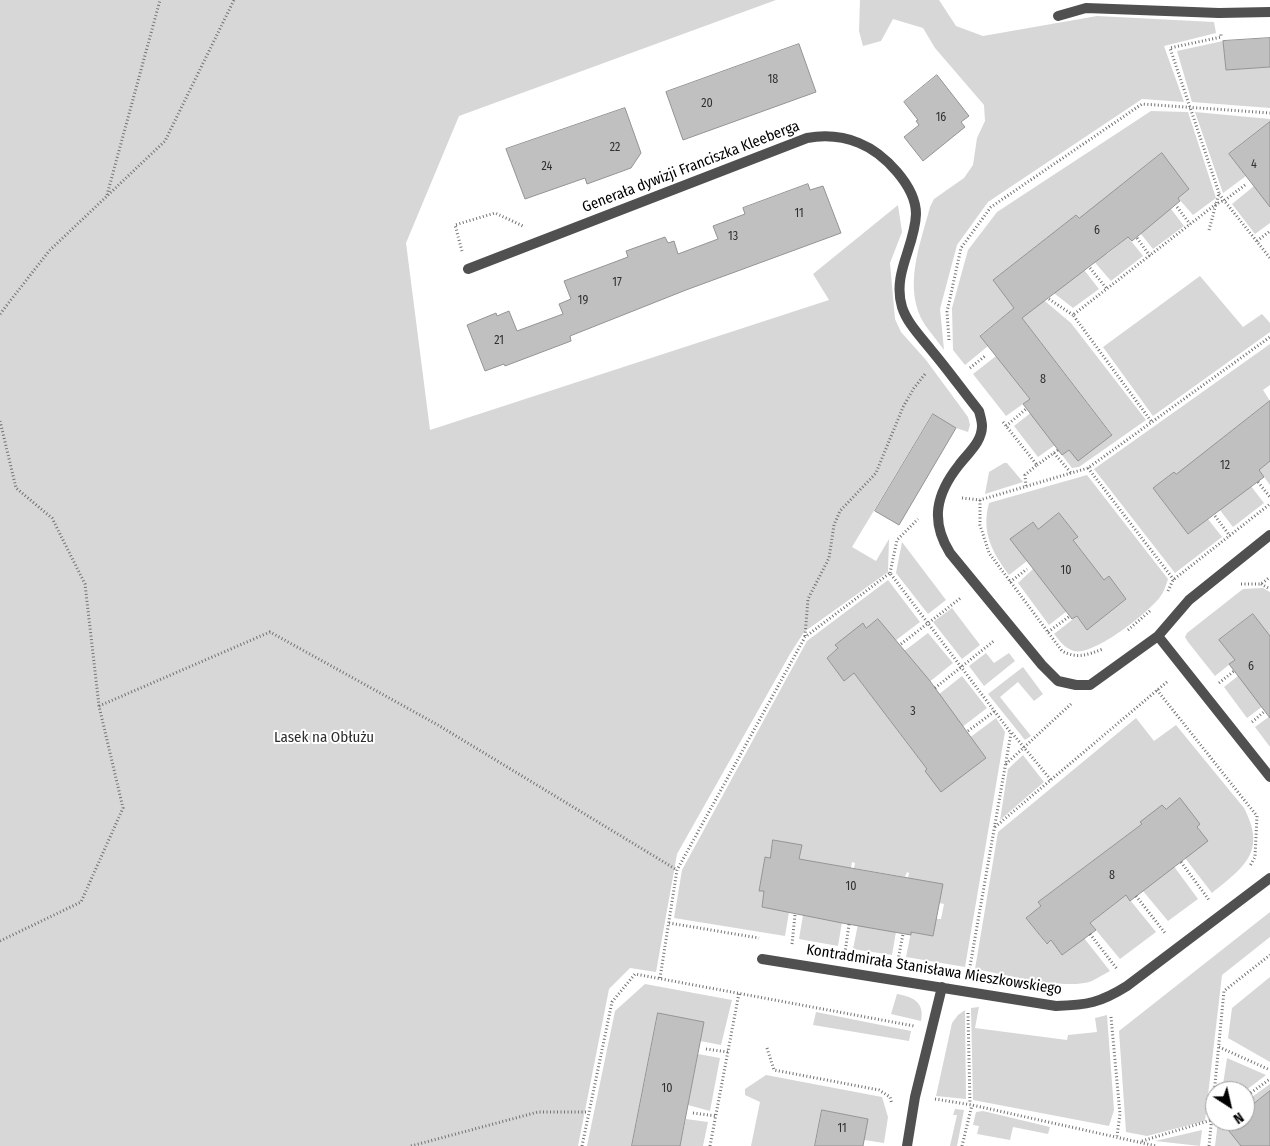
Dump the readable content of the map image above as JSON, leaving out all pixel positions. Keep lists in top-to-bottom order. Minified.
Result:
{"streets":{"street":["Generała dywizji Franciszka Kleeberga","Kontradmirała Stanisława Mieszkowskiego"]},"parks":["Lasek na Obłużu"],"house_numbers":["18","20","16","22","4","24","11","6","13","17","19","21","8","12","10","6","3","8","10","10","11"],"north":"bottom right"}
